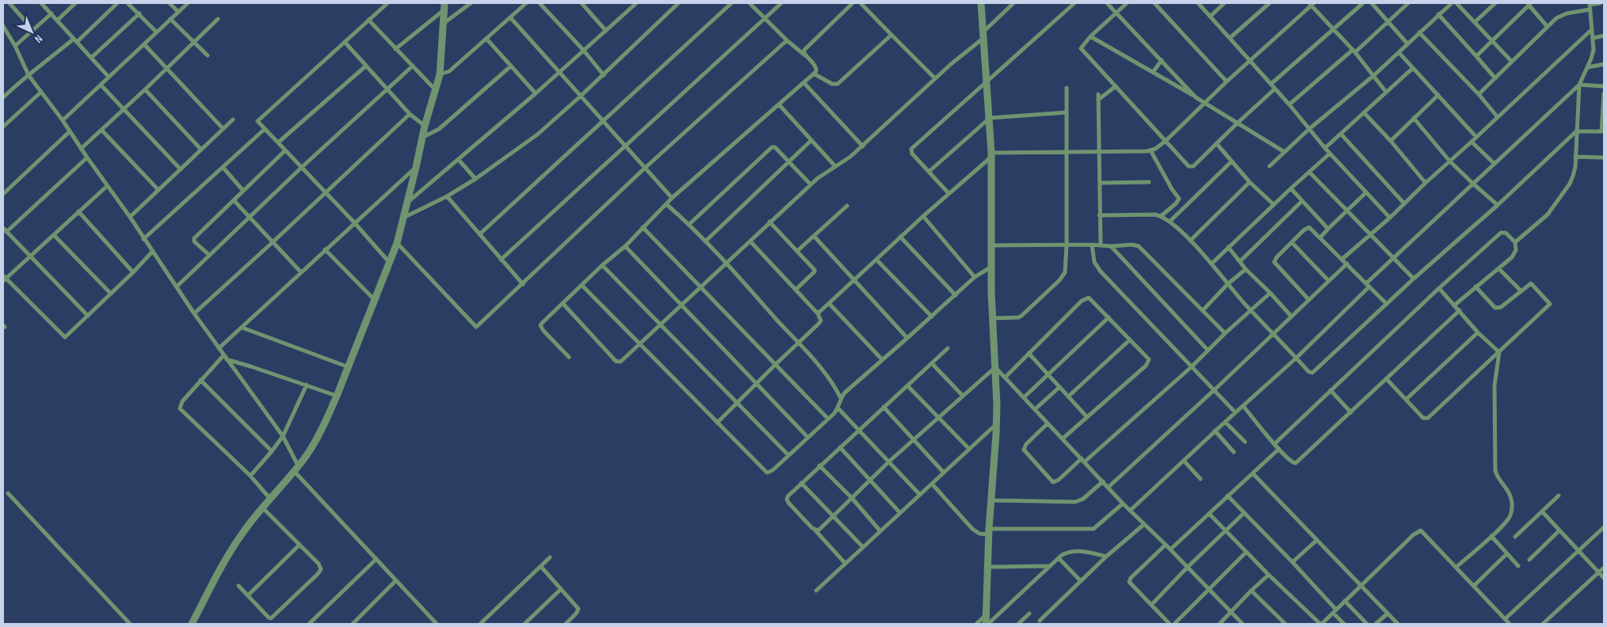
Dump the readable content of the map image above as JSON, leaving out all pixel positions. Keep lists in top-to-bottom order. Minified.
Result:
{"north":"bottom right"}
